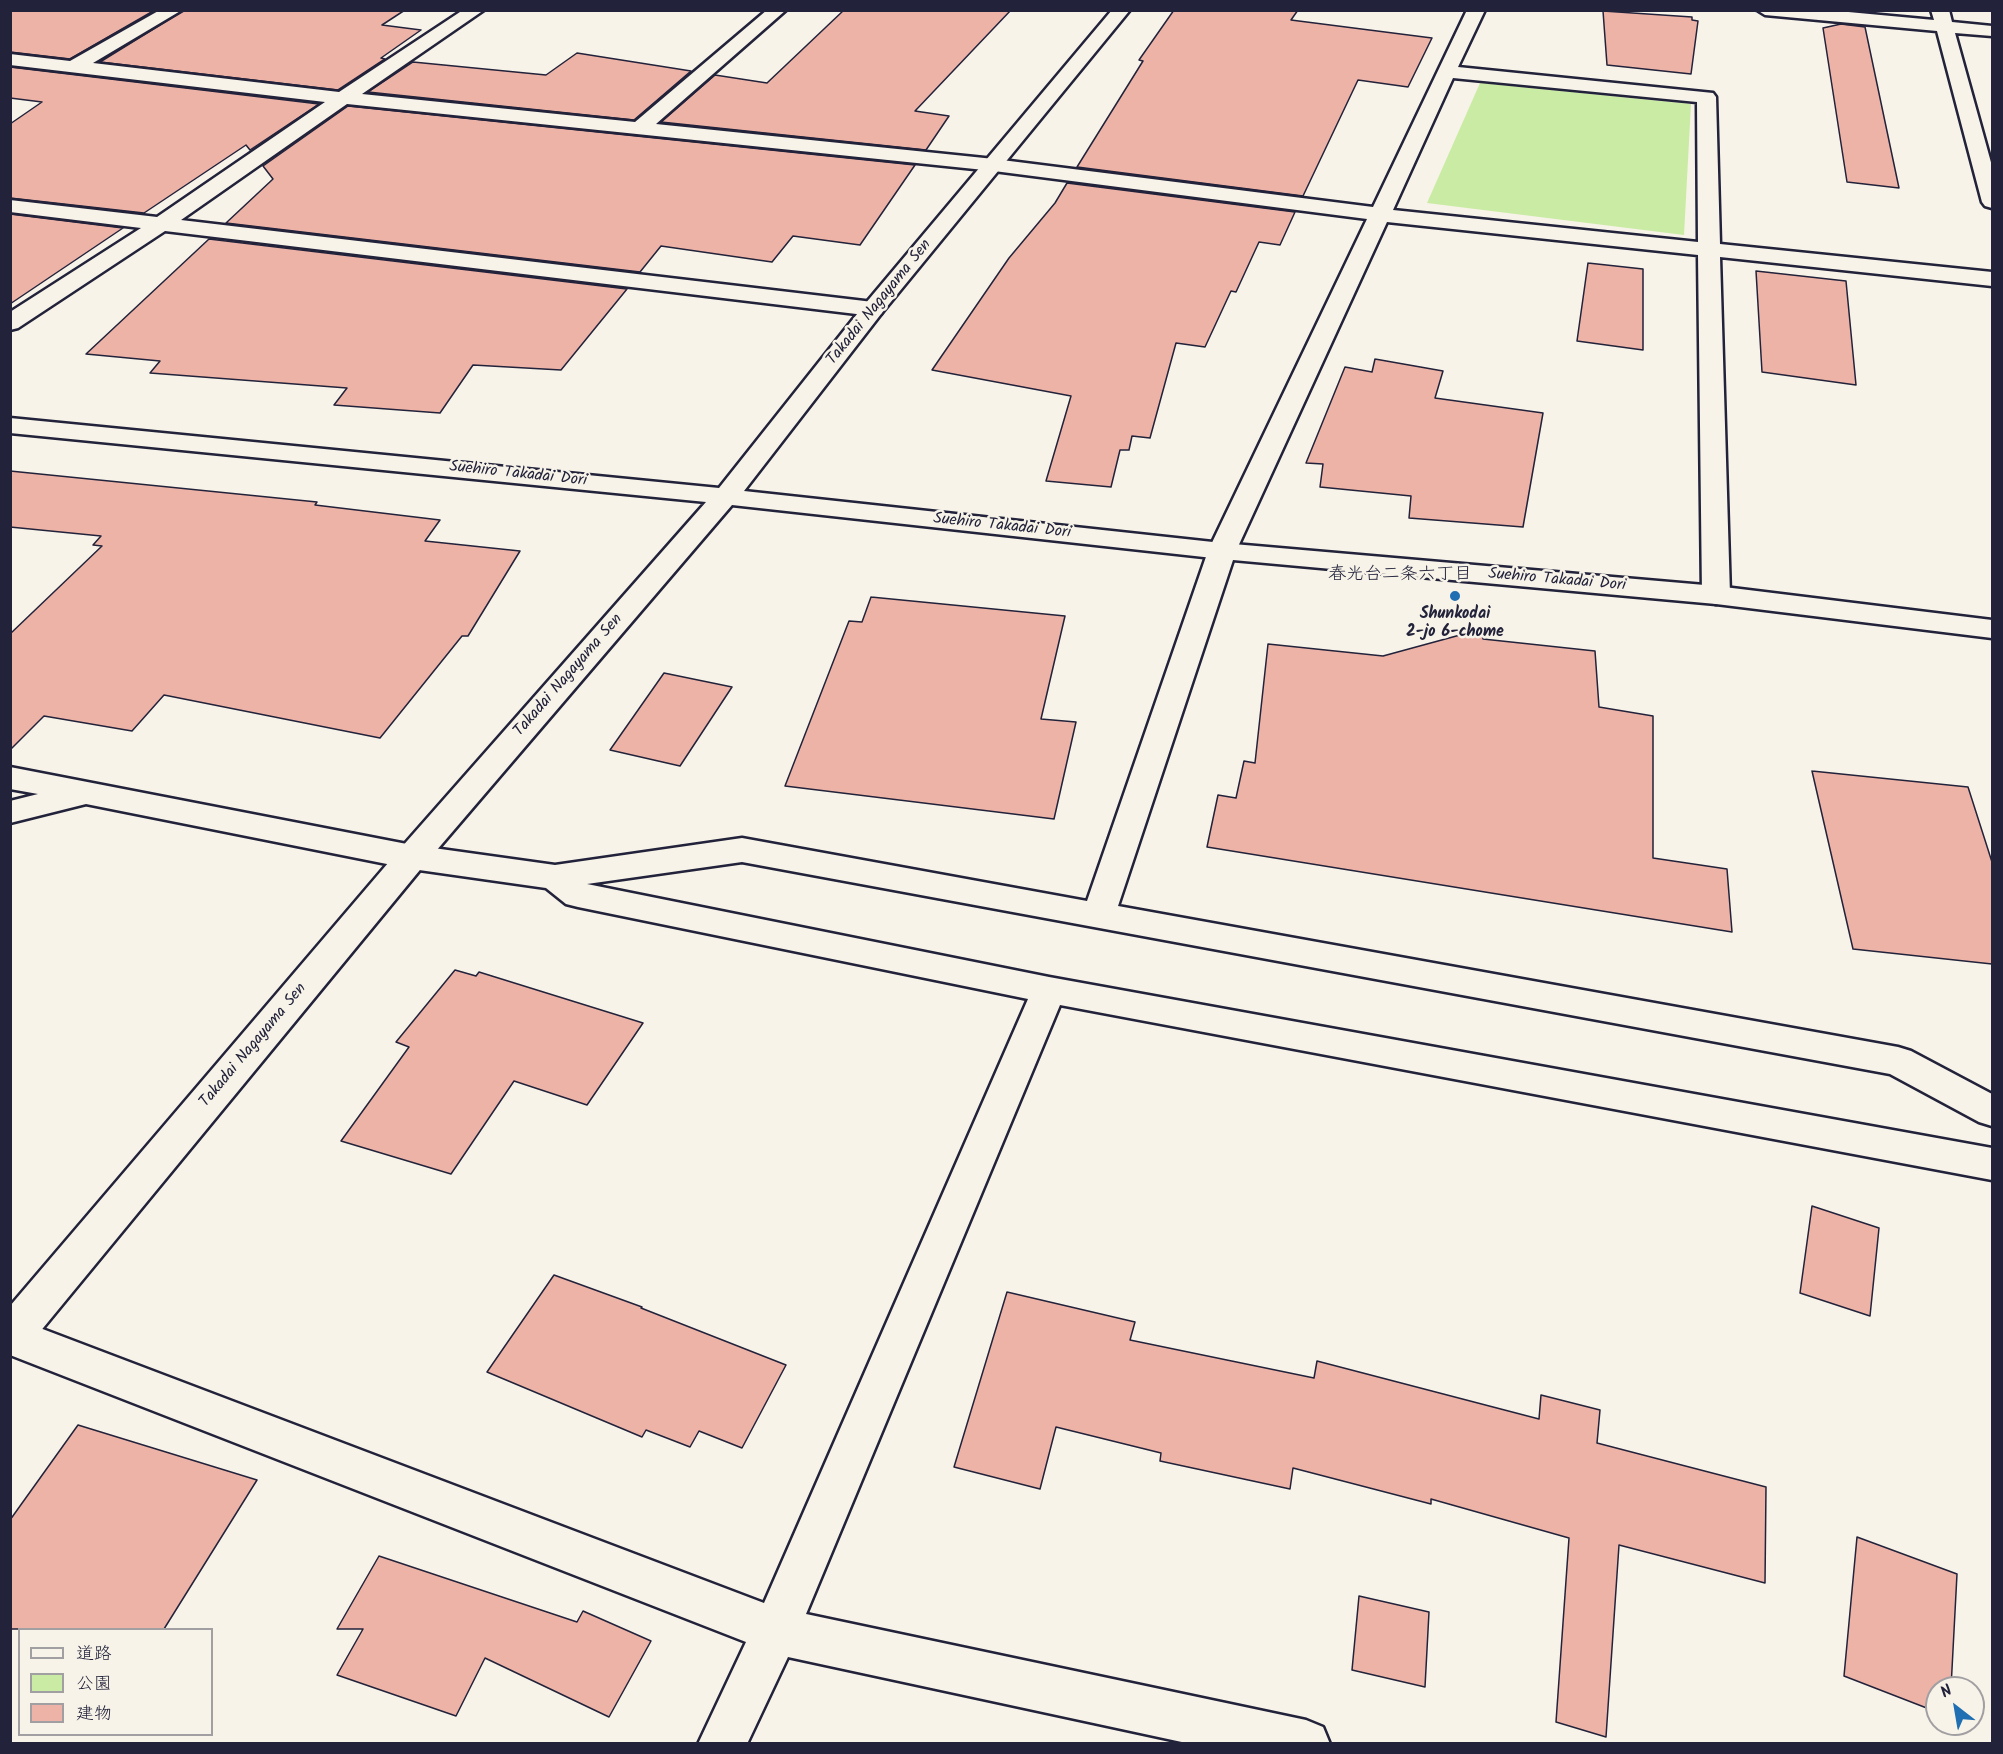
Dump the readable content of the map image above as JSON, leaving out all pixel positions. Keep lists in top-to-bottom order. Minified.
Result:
{"streets":{"street":["Takadai Nagayama Sen","Suehiro Takadai Dori"]},"crossings":[["Takadai Nagayama Sen","Suehiro Takadai Dori"]],"districts":["春光台二条六丁目"],"places":["Shunkodai 2-jo 6-chome"],"legend":["道路","公園","建物"],"north":"top left"}
